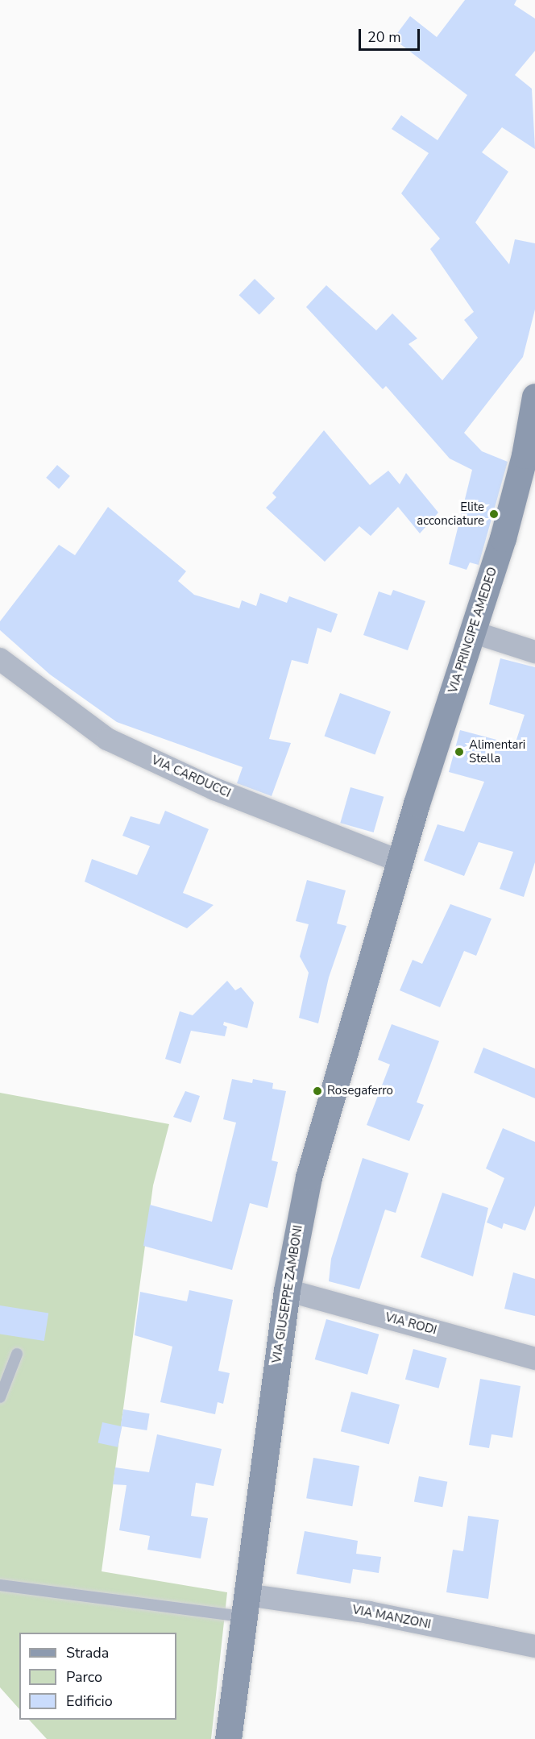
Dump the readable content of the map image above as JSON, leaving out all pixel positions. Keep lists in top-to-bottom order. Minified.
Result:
{"streets":{"street":["VIA PRINCIPE AMEDEO","VIA CARDUCCI","VIA GIUSEPPE ZAMBONI","VIA RODI","VIA MANZONI"]},"crossings":[["VIA PRINCIPE AMEDEO","VIA CARDUCCI"],["VIA PRINCIPE AMEDEO","VIA GIUSEPPE ZAMBONI"],["VIA CARDUCCI","VIA GIUSEPPE ZAMBONI"],["VIA GIUSEPPE ZAMBONI","VIA RODI"],["VIA GIUSEPPE ZAMBONI","VIA MANZONI"]],"places":["Elite acconciature","Alimentari Stella","Rosegaferro"],"legend":["Strada","Parco","Edificio"],"scale_bar":"20 m"}
